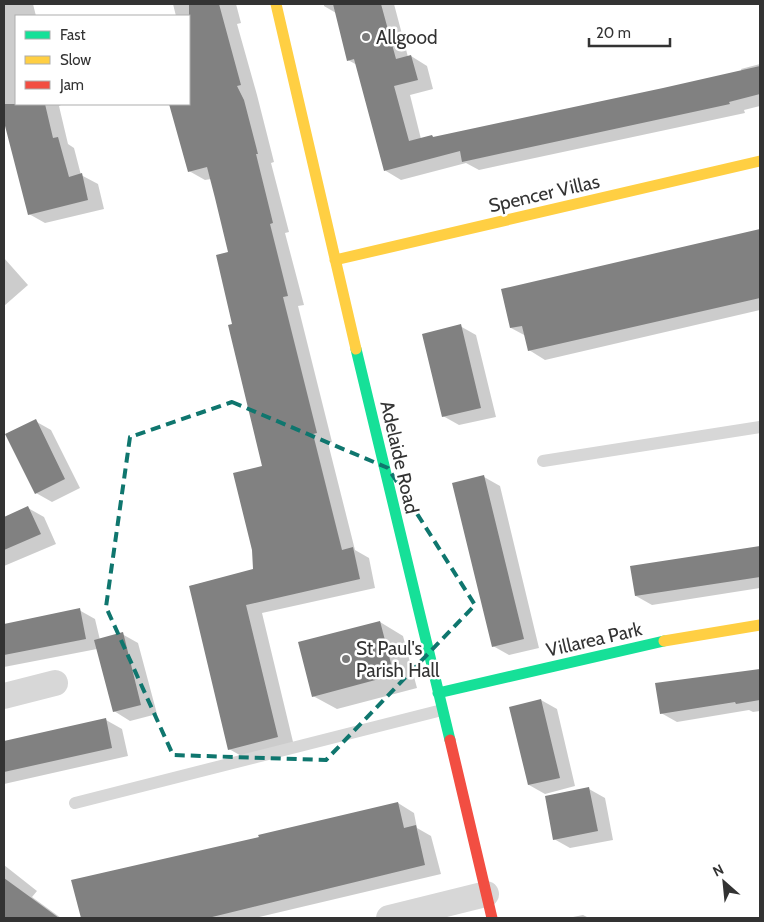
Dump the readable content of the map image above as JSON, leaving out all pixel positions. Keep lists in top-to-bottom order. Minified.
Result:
{"streets":{"street":["Spencer Villas","Adelaide Road","Villarea Park"]},"crossings":[["Spencer Villas","Adelaide Road"],["Adelaide Road","Villarea Park"]],"places":["Allgood","St Paul's Parish Hall"],"legend":["Fast","Slow","Jam"],"scale_bar":"20 m","north":"top left"}
